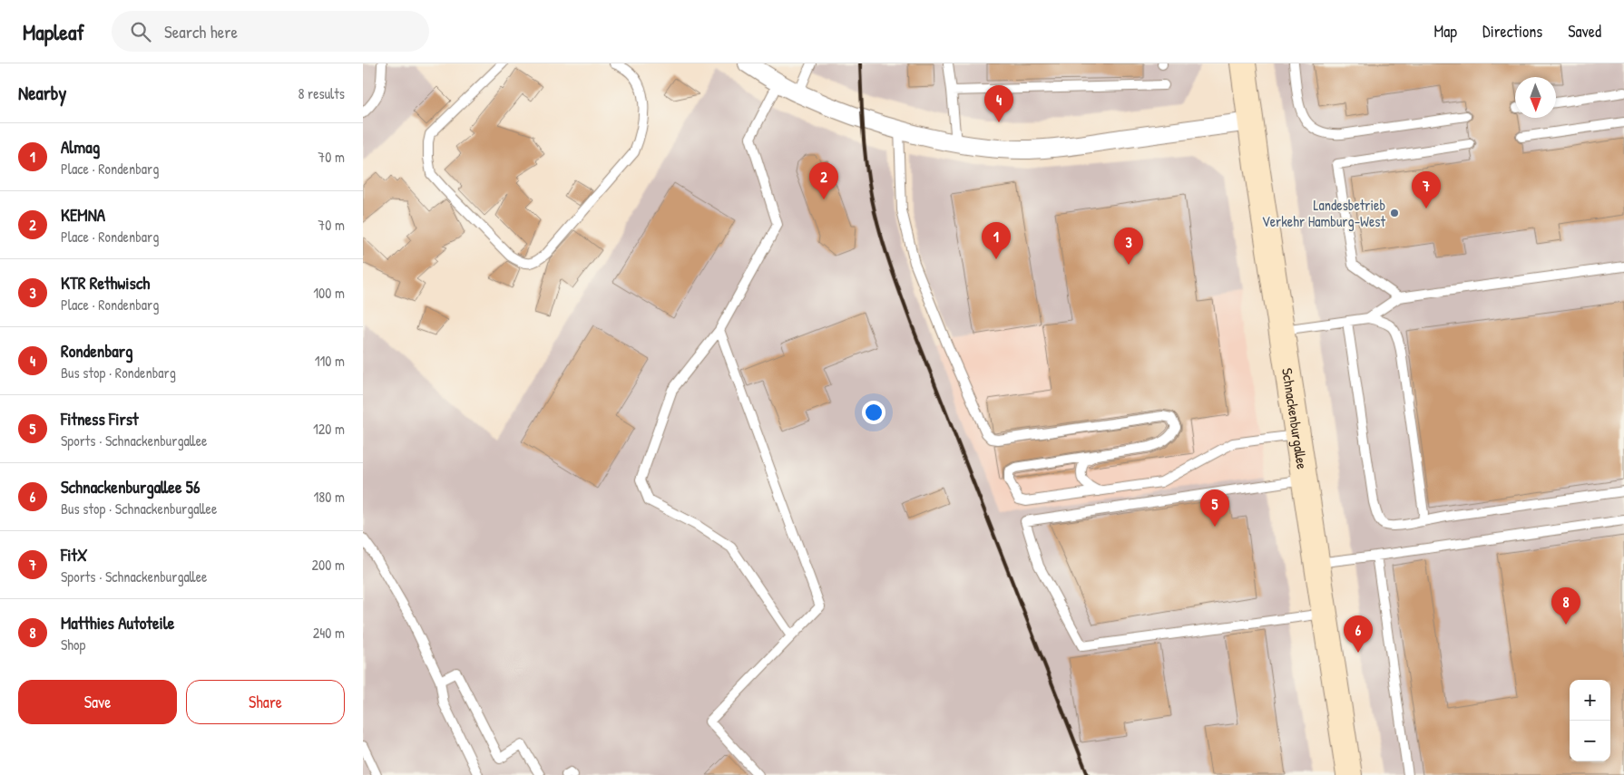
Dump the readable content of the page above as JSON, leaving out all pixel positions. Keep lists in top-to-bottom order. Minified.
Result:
{"streets":{"main road":["Schnackenburgallee"]},"places":["Landesbetrieb Verkehr Hamburg-West"],"north":"bottom","page":{"header":"Mapleaf","search":"Search here","nav":["Map","Directions","Saved"],"heading":["Nearby","8 results"],"pins":["4","2","7","1","3","5","8","6"],"list":[{"mark":"1","name":"Almag","note":"Place · Rondenbarg","value":"70 m"},{"mark":"2","name":"KEMNA","note":"Place · Rondenbarg","value":"70 m"},{"mark":"3","name":"KTR Rethwisch","note":"Place · Rondenbarg","value":"100 m"},{"mark":"4","name":"Rondenbarg","note":"Bus stop · Rondenbarg","value":"110 m"},{"mark":"5","name":"Fitness First","note":"Sports · Schnackenburgallee","value":"120 m"},{"mark":"6","name":"Schnackenburgallee 56","note":"Bus stop · Schnackenburgallee","value":"180 m"},{"mark":"7","name":"FitX","note":"Sports · Schnackenburgallee","value":"200 m"},{"mark":"8","name":"Matthies Autoteile","note":"Shop","value":"240 m"}],"buttons":["Save","Share"],"map_buttons":["+","−"]}}
